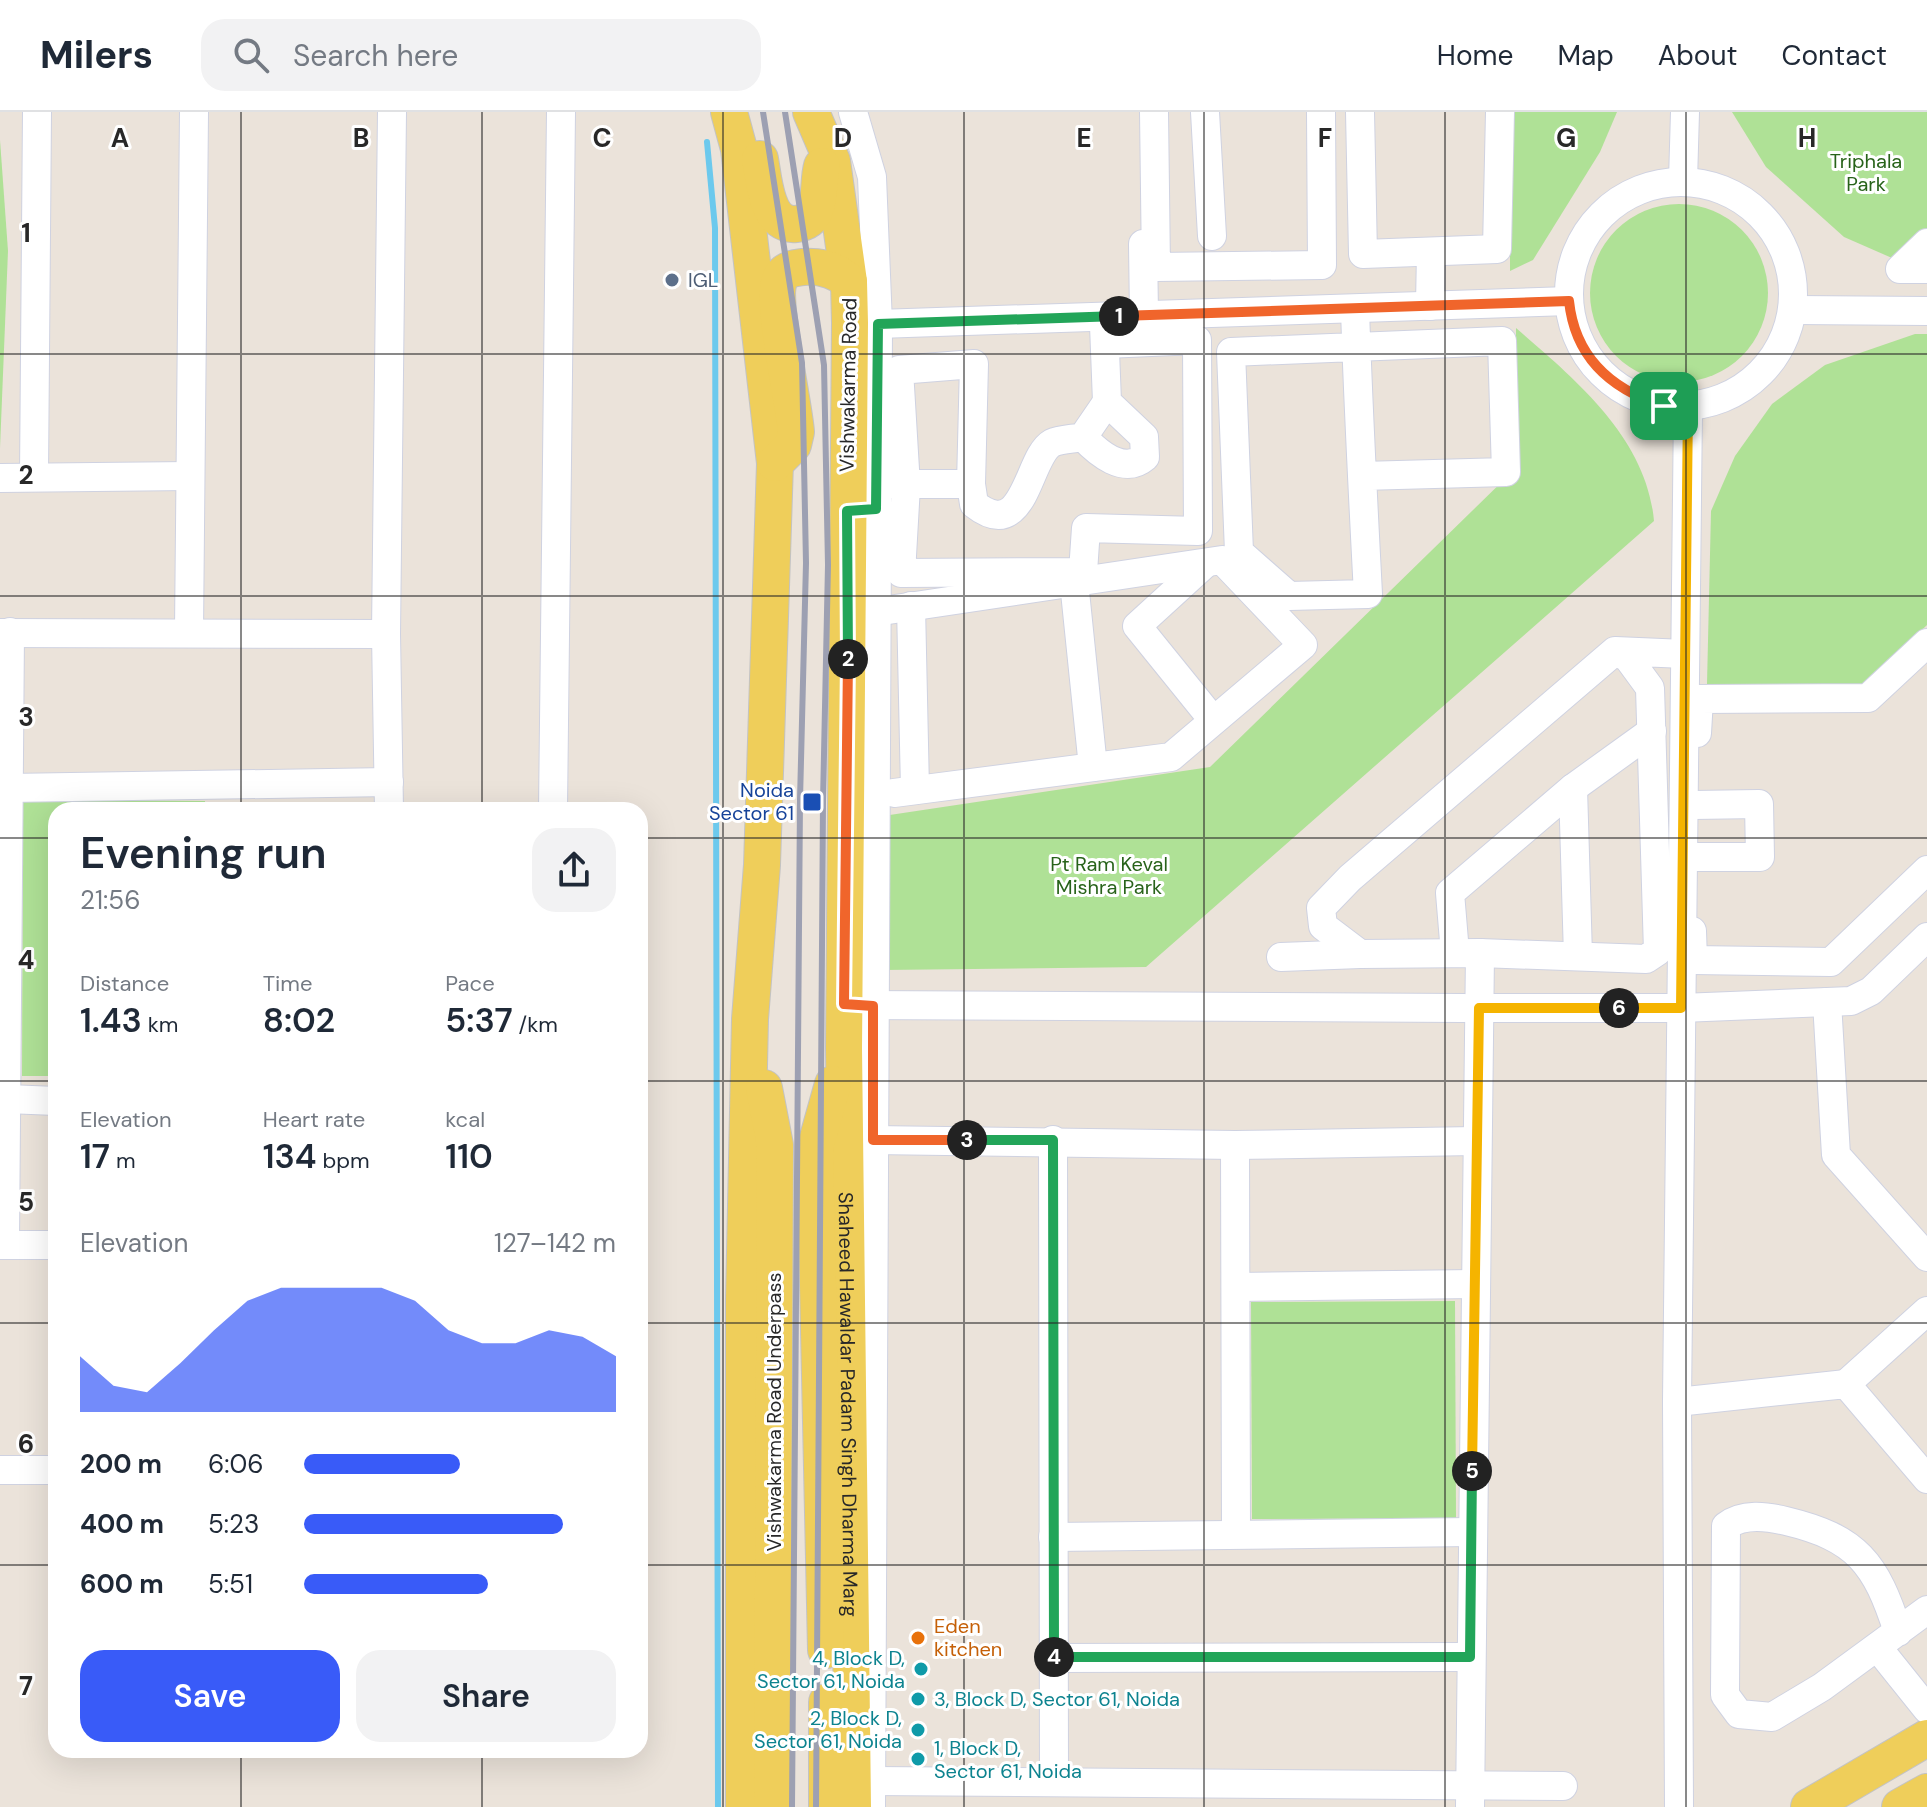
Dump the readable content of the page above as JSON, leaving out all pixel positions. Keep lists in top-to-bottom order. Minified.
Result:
{"streets":{"main road":["Vishwakarma Road","Shaheed Hawaldar Padam Singh Dharma Marg","Vishwakarma Road Underpass"]},"crossings":[["Vishwakarma Road","Shaheed Hawaldar Padam Singh Dharma Marg"]],"parks":["Triphala Park","Pt Ram Keval Mishra Park"],"places":{"other":["IGL","Eden kitchen","4, Block D, Sector 61, Noida","3, Block D, Sector 61, Noida","2, Block D, Sector 61, Noida","1, Block D, Sector 61, Noida"],"transit":["Noida Sector 61"]},"page":{"header":"Milers","search":"Search here","nav":["Home","Map","About","Contact"],"pins":["1","2","6","3","5","4"],"heading":["Evening run","21:56"],"stats":[["Distance","1.43 km"],["Time","8:02"],["Pace","5:37 /km"],["Elevation","17 m"],["Heart rate","134 bpm"],["kcal","110"]],"chart":["Elevation","127–142 m"],"list":[{"name":"200 m","note":"6:06"},{"name":"400 m","note":"5:23"},{"name":"600 m","note":"5:51"}],"buttons":["Save","Share"]},"grid":{"columns":["A","B","C","D","E","F","G","H"],"rows":["1","2","3","4","5","6","7"]}}
